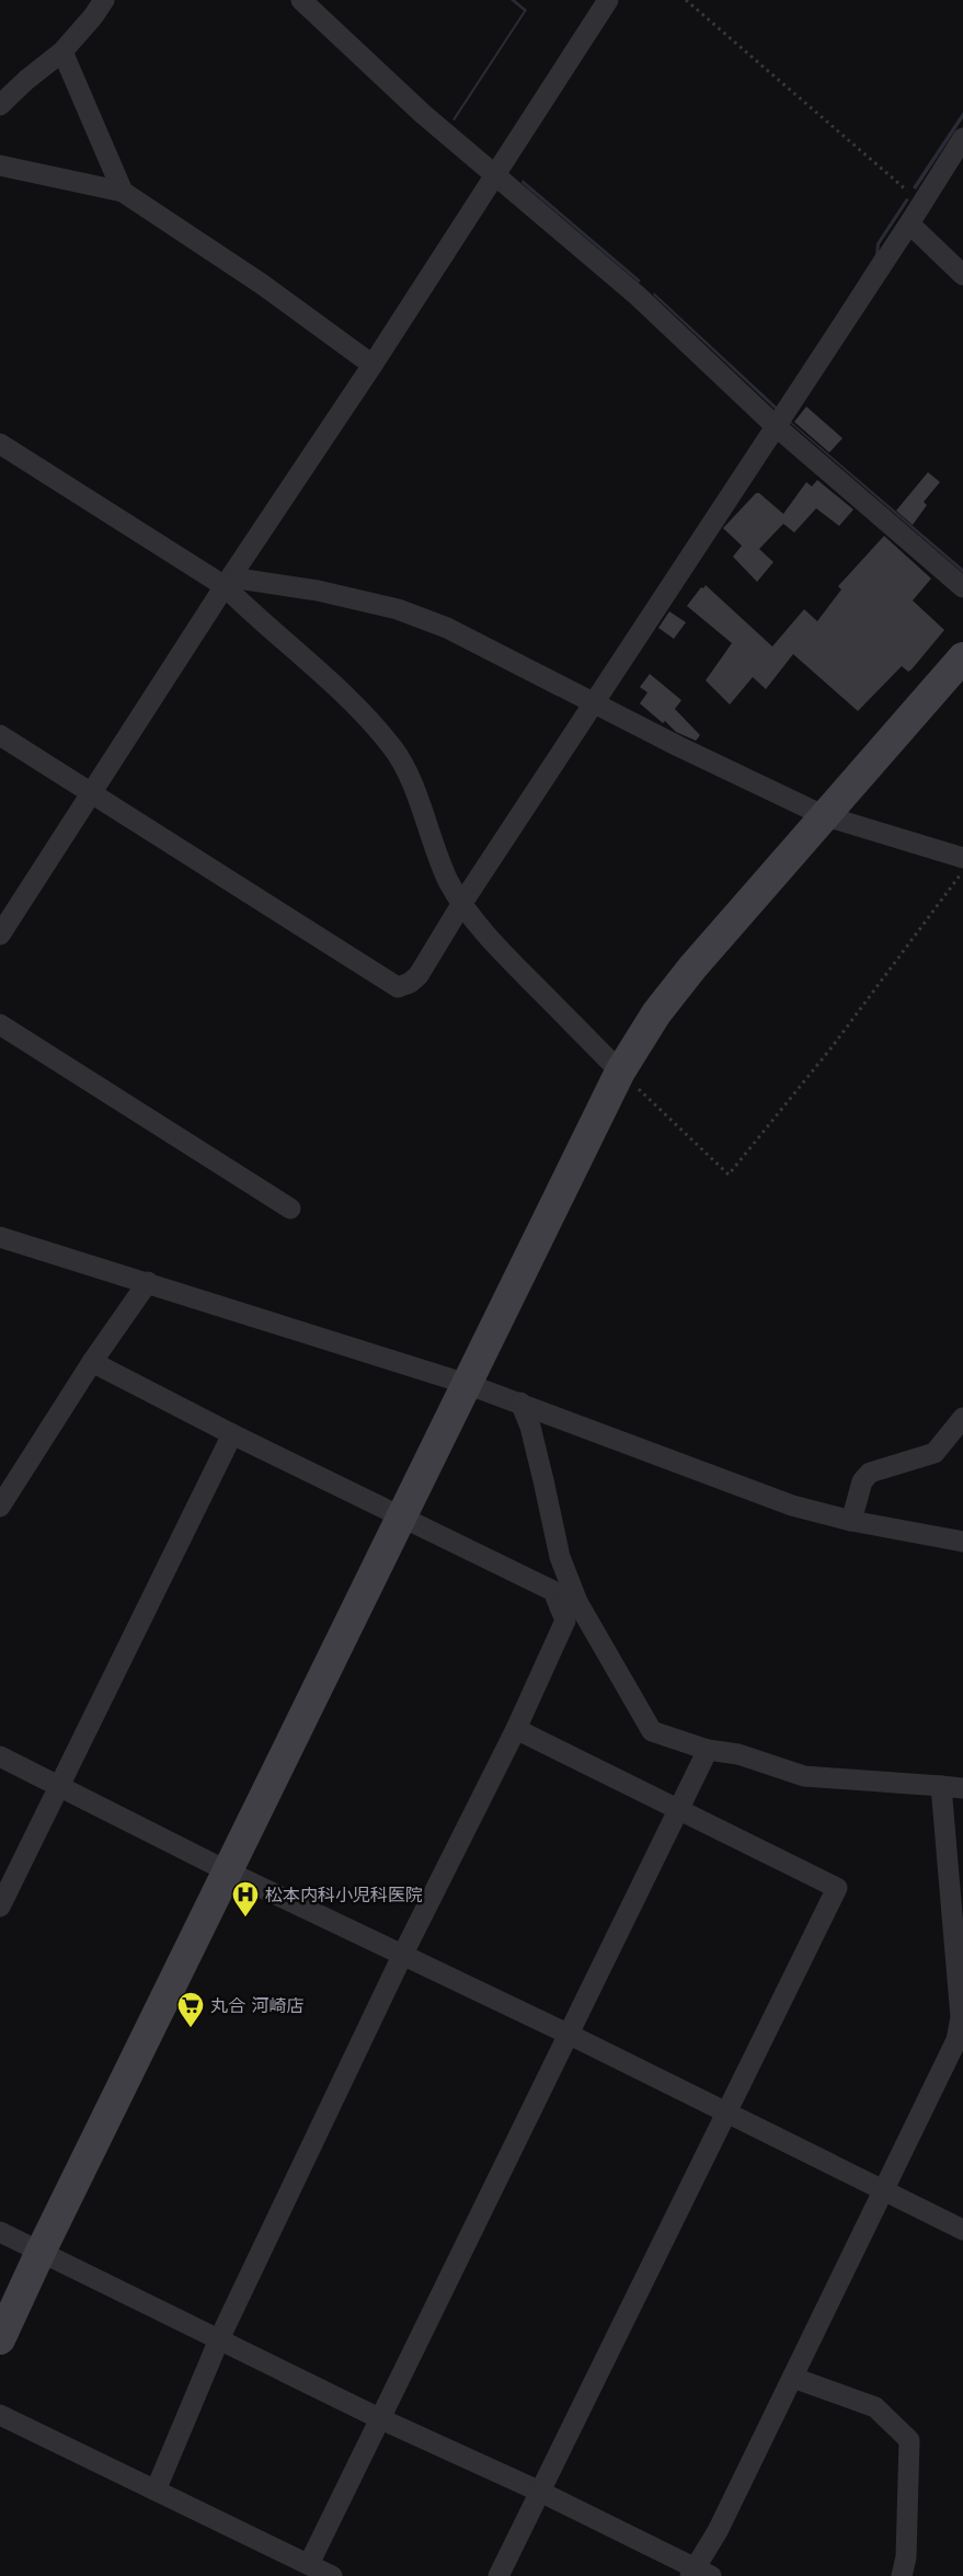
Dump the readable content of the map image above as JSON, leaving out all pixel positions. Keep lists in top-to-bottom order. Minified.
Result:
{"places":{"hospital":["松本内科小児科医院"],"supermarket":["丸合 河崎店"]}}
